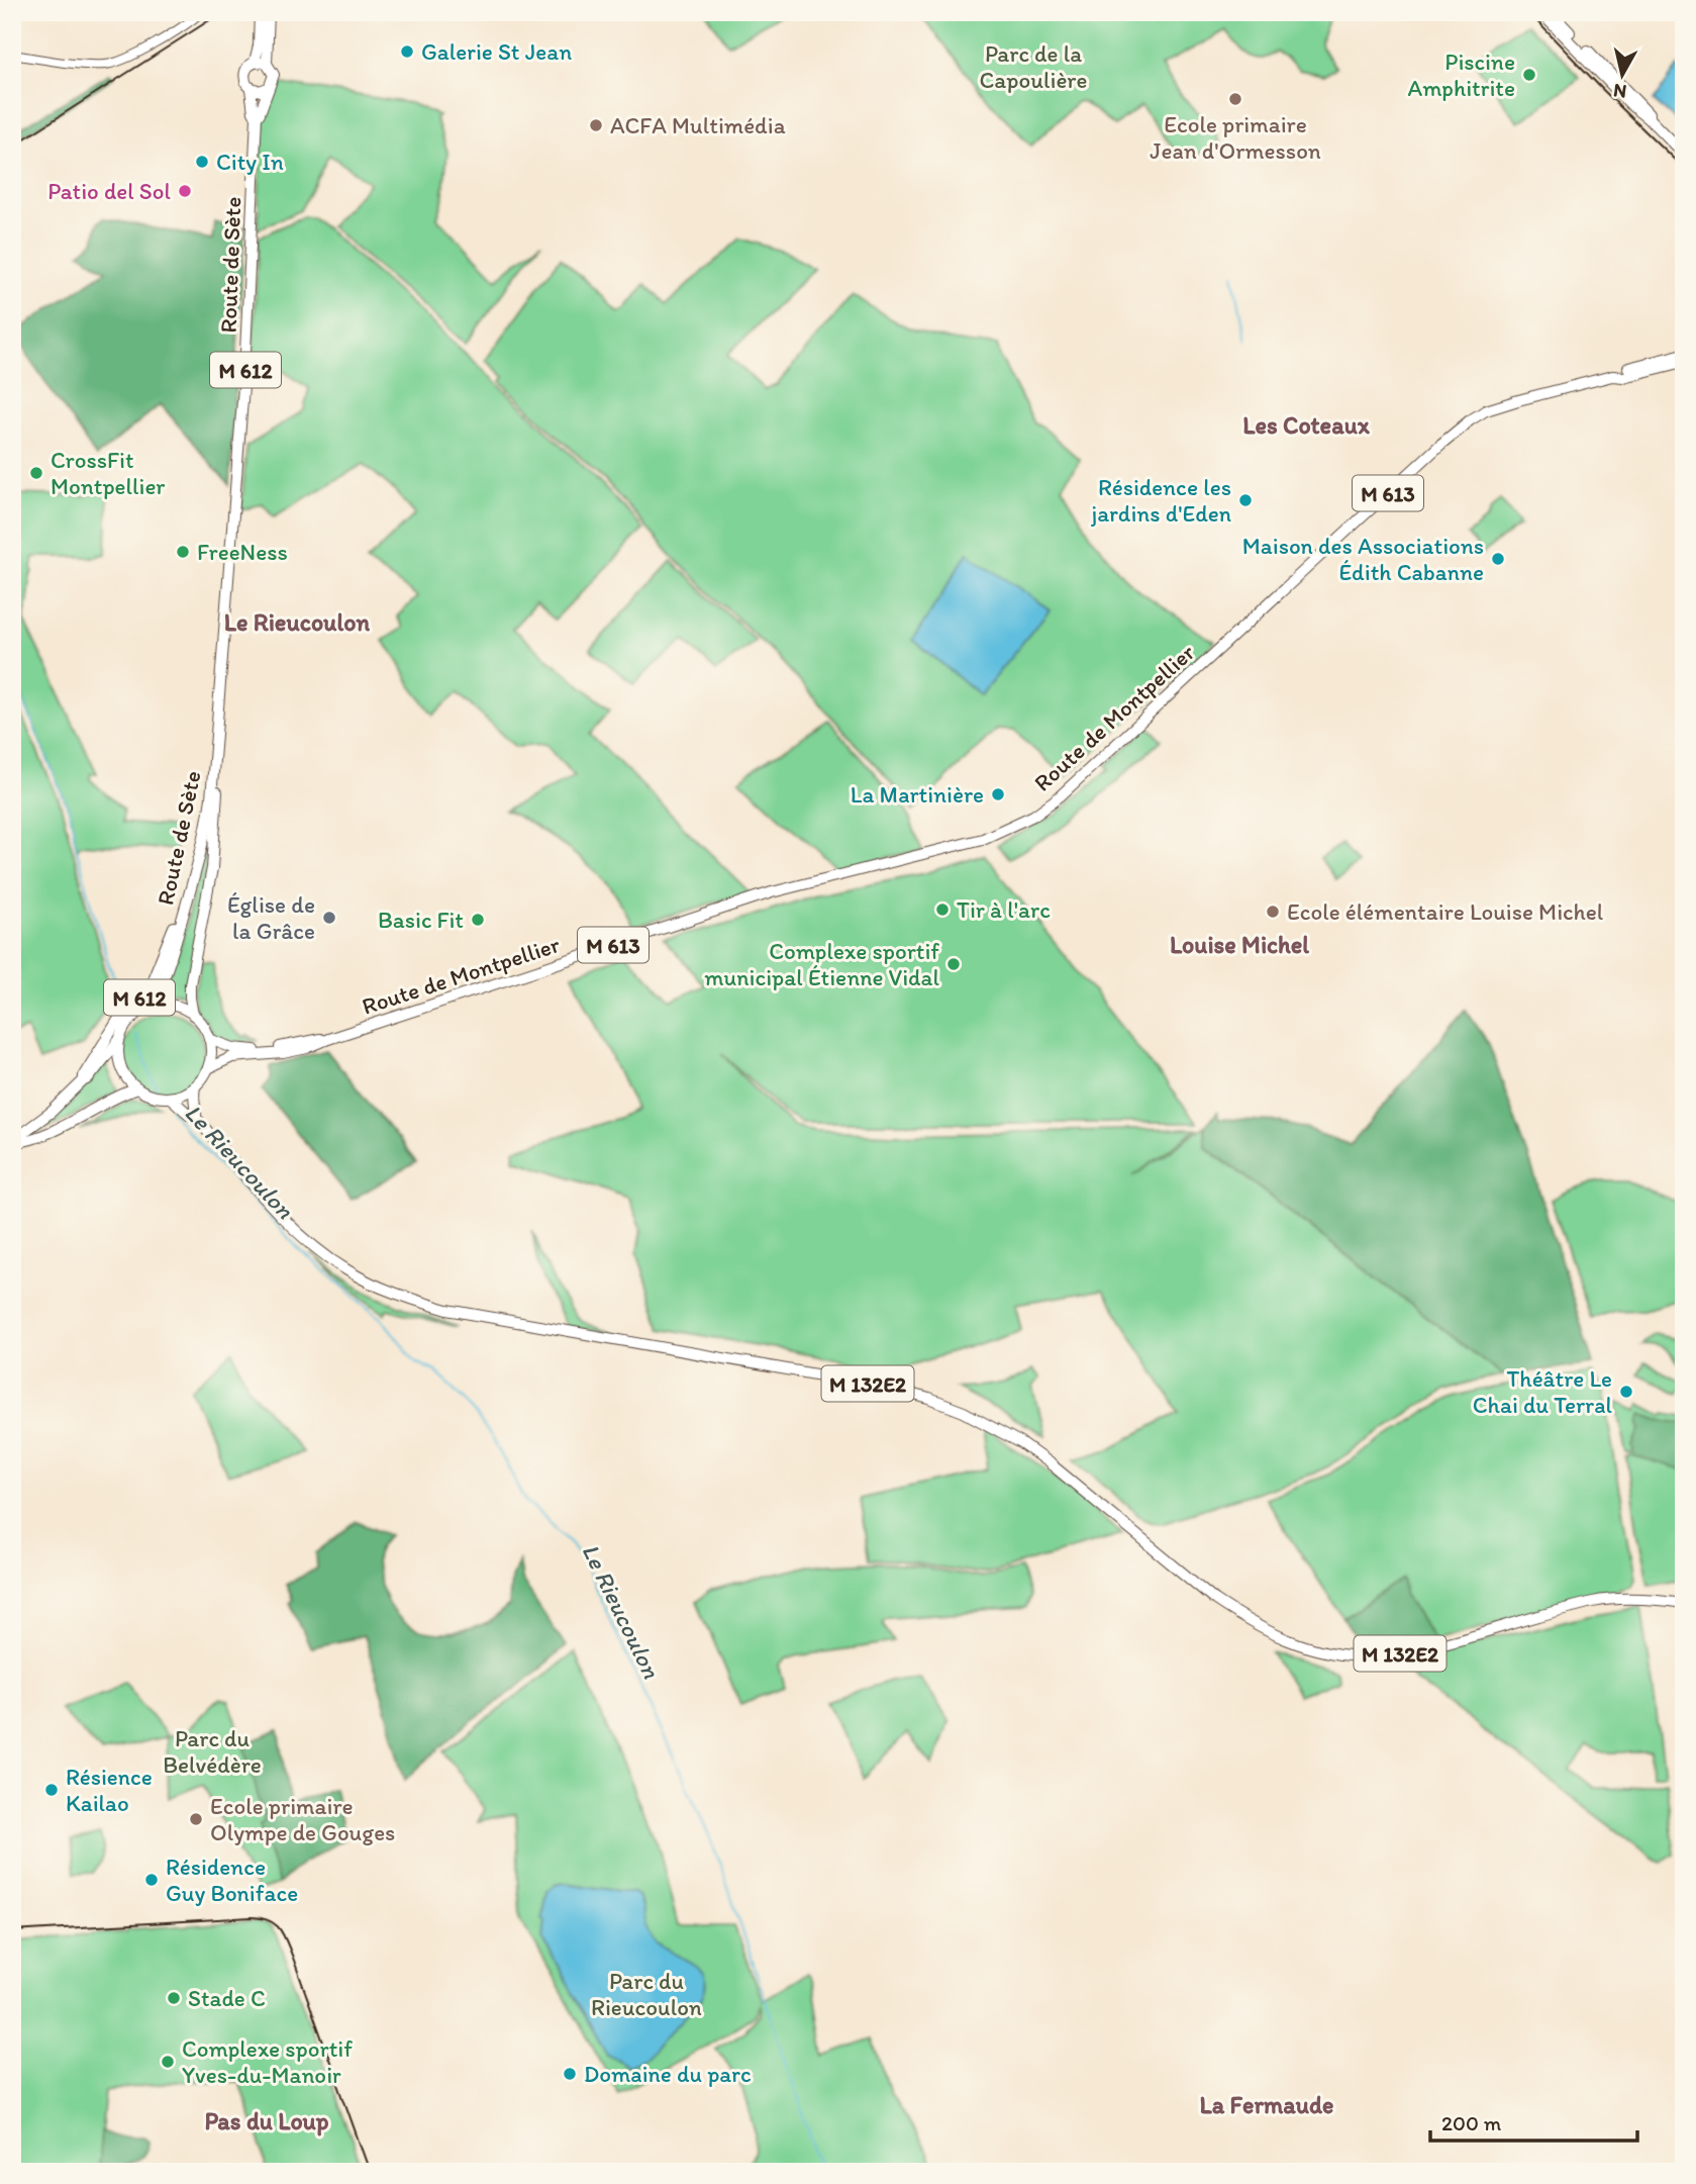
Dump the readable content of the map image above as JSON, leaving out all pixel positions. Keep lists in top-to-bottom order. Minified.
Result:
{"streets":{"main road":["Route de Sète","M 612","M 613","Route de Montpellier","M 132E2"]},"crossings":[["Route de Sète","M 612"],["Route de Sète","Route de Montpellier"],["Route de Sète","M 132E2"],["Route de Montpellier","M 132E2"]],"districts":["Les Coteaux","Le Rieucoulon","Louise Michel","La Fermaude","Pas du Loup"],"water":["Le Rieucoulon"],"parks":["Parc de la Capoulière","Parc du Belvédère","Parc du Rieucoulon"],"places":["Galerie St Jean","Piscine Amphitrite","Ecole primaire Jean d'Ormesson","ACFA Multimédia","City In","Patio del Sol","CrossFit Montpellier","Résidence les jardins d'Eden","FreeNess","Maison des Associations Édith Cabanne","La Martinière","Tir à l'arc","Ecole élémentaire Louise Michel","Église de la Grâce","Basic Fit","Complexe sportif municipal Étienne Vidal","Théâtre Le Chai du Terral","Résience Kailao","Ecole primaire Olympe de Gouges","Résidence Guy Boniface","Stade C","Complexe sportif Yves-du-Manoir","Domaine du parc"],"scale_bar":"200 m","north":"bottom"}
